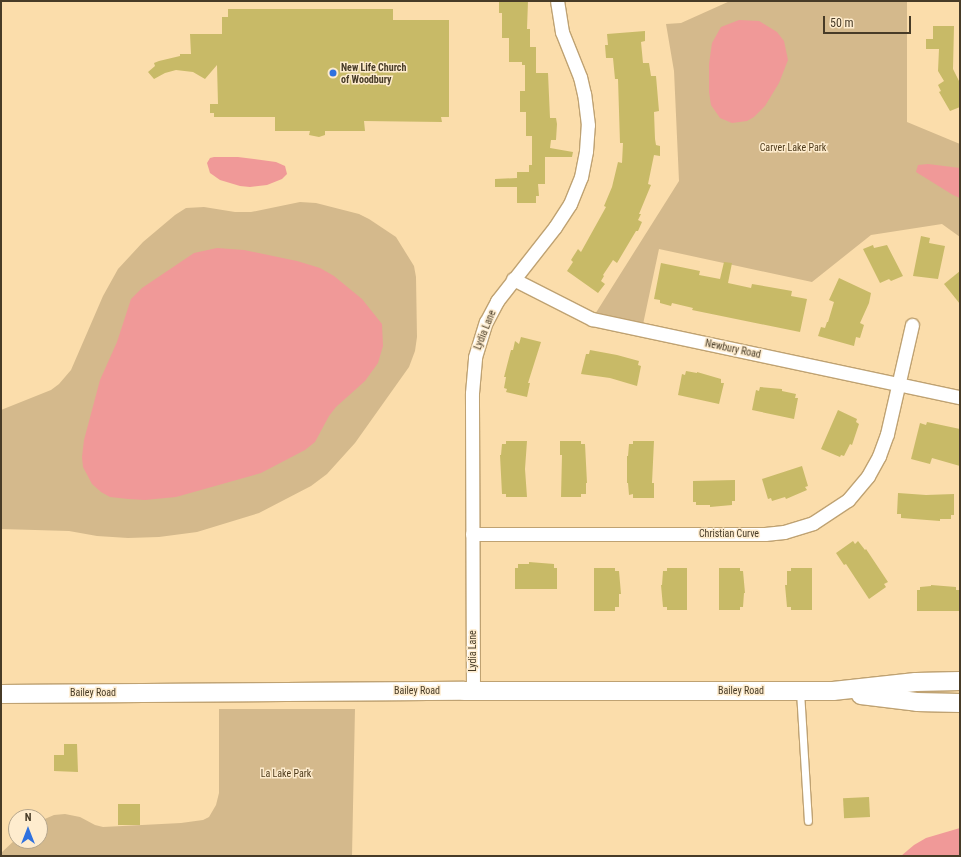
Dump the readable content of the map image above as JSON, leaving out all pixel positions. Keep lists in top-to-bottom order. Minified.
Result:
{"streets":{"main road":["Bailey Road"],"street":["Lydia Lane","Newbury Road","Christian Curve"]},"crossings":[["Lydia Lane","Newbury Road"],["Lydia Lane","Christian Curve"],["Lydia Lane","Bailey Road"],["Newbury Road","Christian Curve"]],"parks":["Carver Lake Park","La Lake Park"],"places":["New Life Church of Woodbury"],"scale_bar":"50 m","north":"top"}
